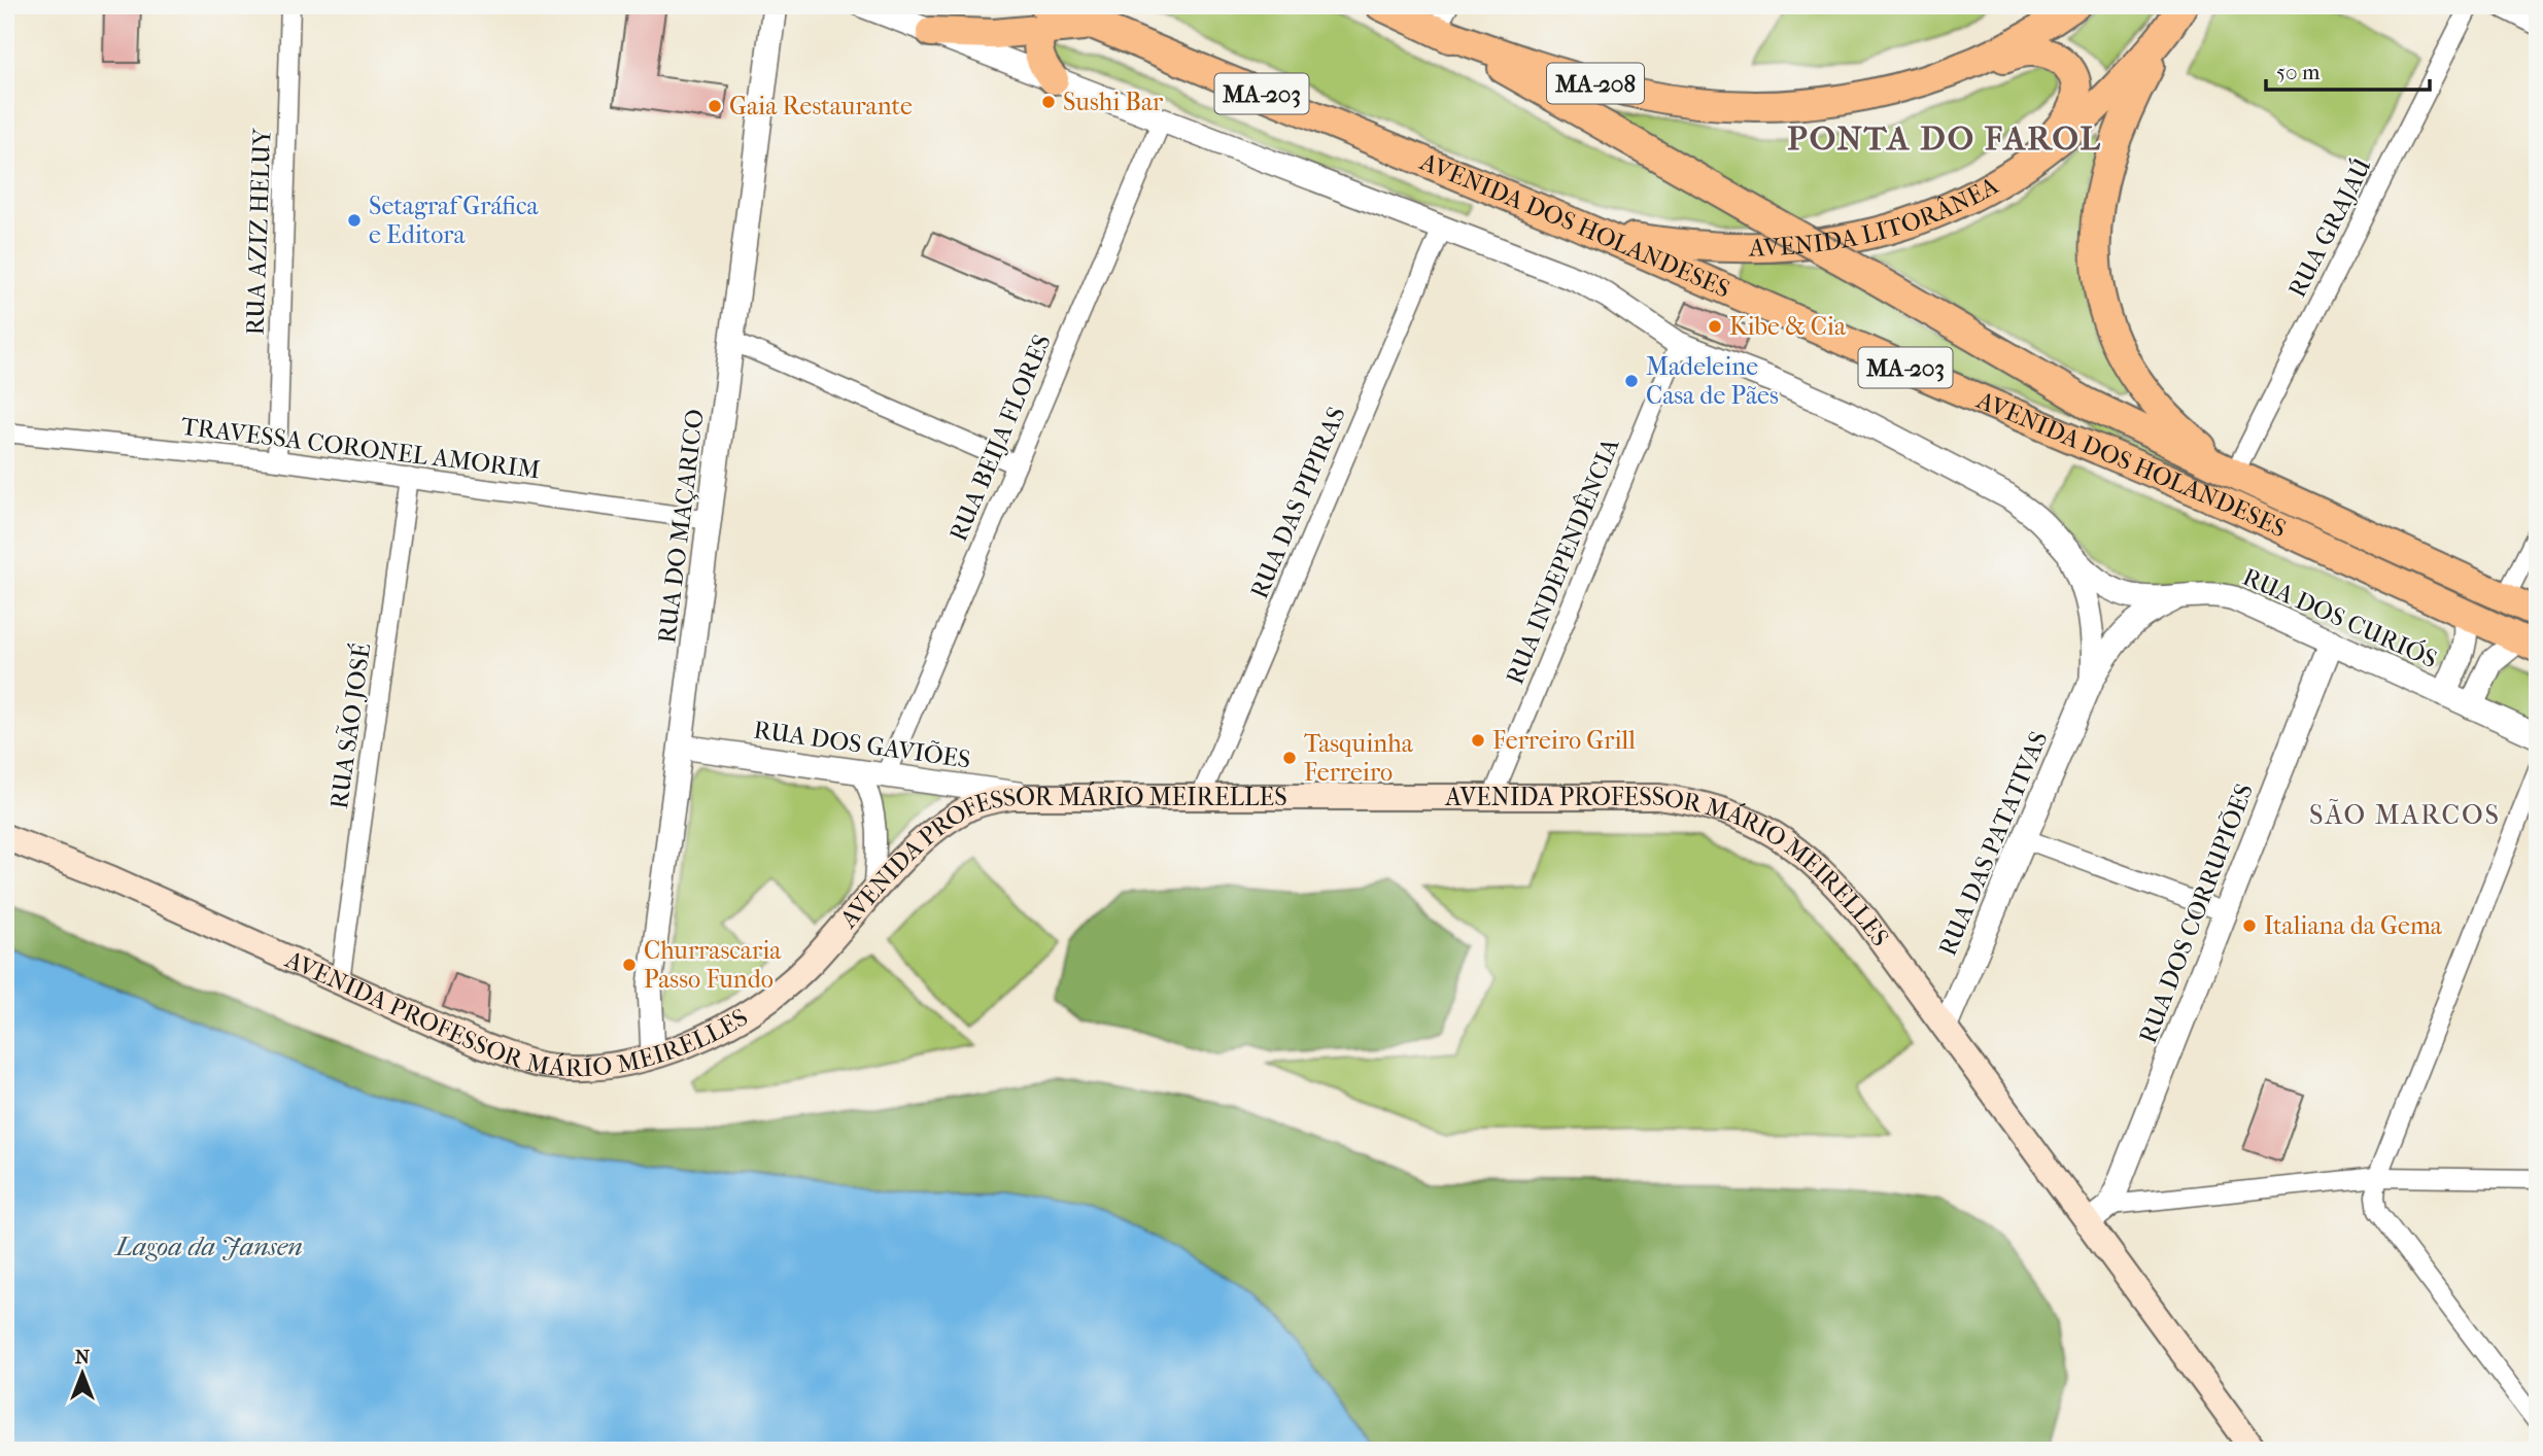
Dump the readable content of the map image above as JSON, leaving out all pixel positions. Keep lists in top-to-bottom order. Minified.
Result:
{"streets":{"main road":["MA-208","MA-203","AVENIDA LITORÂNEA","AVENIDA DOS HOLANDESES","AVENIDA PROFESSOR MÁRIO MEIRELLES"],"street":["RUA GRAJAÚ","RUA AZIZ HELUY","RUA BEIJA FLORES","TRAVESSA CORONEL AMORIM","RUA DAS PIPIRAS","RUA DO MAÇARICO","RUA INDEPENDÊNCIA","RUA DOS CURIÓS","RUA SÃO JOSÉ","RUA DOS GAVIÕES","RUA DAS PATATIVAS","RUA DOS CORRUPIÕES"]},"crossings":[["MA-208","AVENIDA DOS HOLANDESES"],["AVENIDA LITORÂNEA","AVENIDA DOS HOLANDESES"],["AVENIDA DOS HOLANDESES","RUA GRAJAÚ"],["AVENIDA DOS HOLANDESES","RUA DOS CURIÓS"],["RUA AZIZ HELUY","TRAVESSA CORONEL AMORIM"],["RUA BEIJA FLORES","RUA DOS CURIÓS"],["RUA BEIJA FLORES","RUA DOS GAVIÕES"],["TRAVESSA CORONEL AMORIM","RUA DO MAÇARICO"],["TRAVESSA CORONEL AMORIM","RUA SÃO JOSÉ"],["RUA DAS PIPIRAS","RUA DOS CURIÓS"],["RUA DAS PIPIRAS","AVENIDA PROFESSOR MÁRIO MEIRELLES"],["RUA DO MAÇARICO","RUA DOS GAVIÕES"],["RUA DO MAÇARICO","AVENIDA PROFESSOR MÁRIO MEIRELLES"],["RUA INDEPENDÊNCIA","RUA DOS CURIÓS"],["RUA INDEPENDÊNCIA","AVENIDA PROFESSOR MÁRIO MEIRELLES"],["RUA DOS CURIÓS","RUA DAS PATATIVAS"],["RUA DOS CURIÓS","RUA DOS CORRUPIÕES"],["RUA SÃO JOSÉ","AVENIDA PROFESSOR MÁRIO MEIRELLES"],["RUA DOS GAVIÕES","AVENIDA PROFESSOR MÁRIO MEIRELLES"],["RUA DAS PATATIVAS","AVENIDA PROFESSOR MÁRIO MEIRELLES"]],"districts":["PONTA DO FAROL","SÃO MARCOS"],"water":["Lagoa da Jansen"],"places":["Sushi Bar","Gaia Restaurante","Setagraf Gráfica e Editora","Kibe & Cia","Madeleine Casa de Pães","Ferreiro Grill","Tasquinha Ferreiro","Italiana da Gema","Churrascaria Passo Fundo"],"scale_bar":"50 m","north":"top"}
